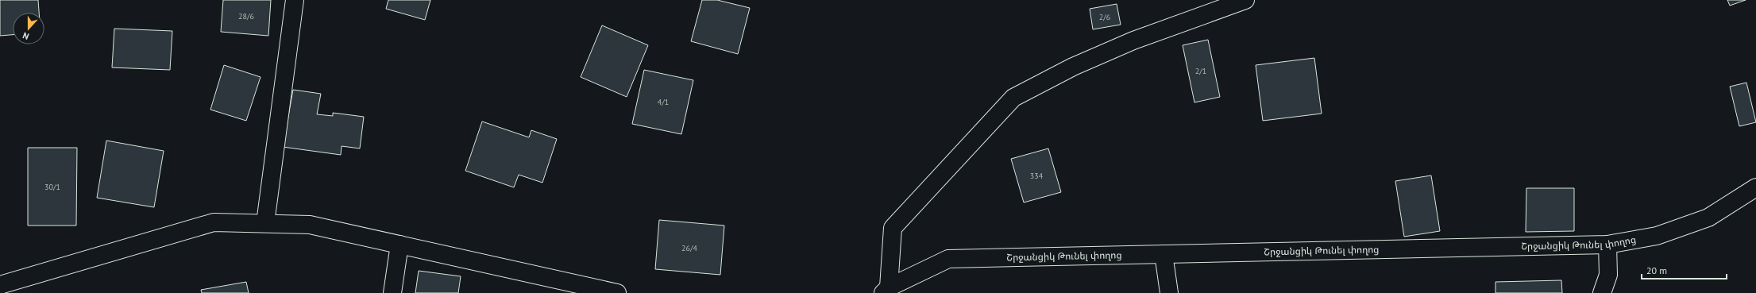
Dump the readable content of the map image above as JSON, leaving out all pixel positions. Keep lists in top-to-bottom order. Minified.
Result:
{"streets":{"street":["Շրջանցիկ Թունել փողոց"]},"house_numbers":["28/6","2/6","2/1","4/1","334","30/1","26/4"],"scale_bar":"20 m","north":"bottom"}
